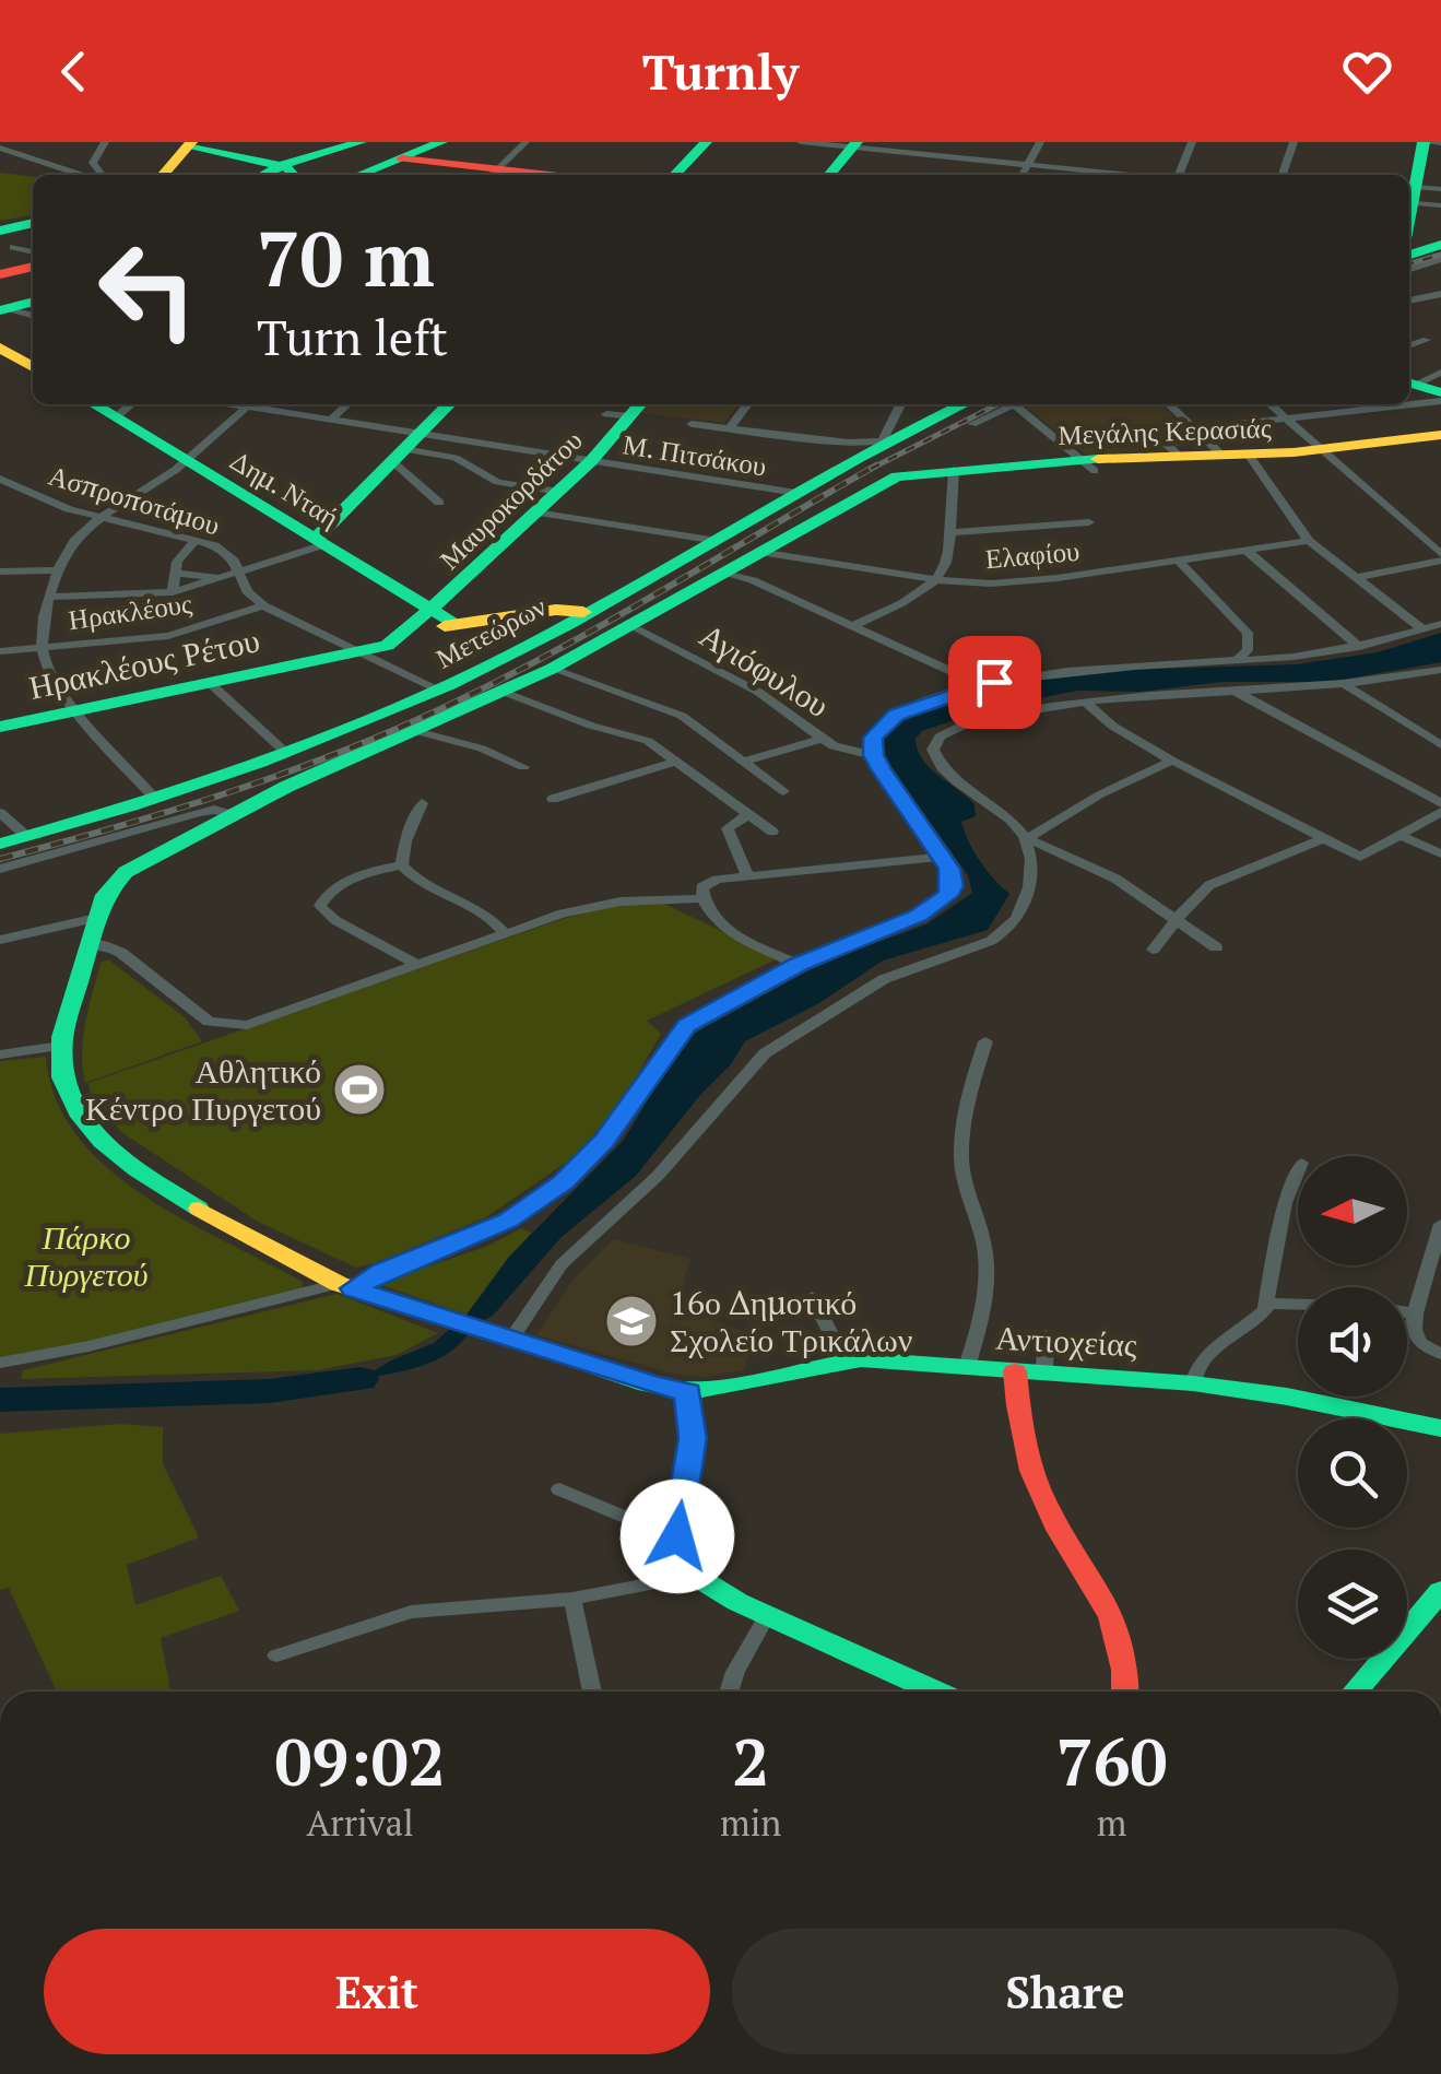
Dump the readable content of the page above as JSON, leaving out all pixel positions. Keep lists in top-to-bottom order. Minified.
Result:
{"streets":{"street":["Μεγάλης Κερασιάς","Μ. Πιτσάκου","Δημ. Νταή","Ασπροποτάμου","Μαυροκορδάτου","Ελαφίου","Ηρακλέους","Μετεώρων","Ηρακλέους Ρέτου","Αγιόφυλου","Αντιοχείας"]},"crossings":[["Μεγάλης Κερασιάς","Ελαφίου"],["Μεγάλης Κερασιάς","Αγιόφυλου"],["Μ. Πιτσάκου","Μαυροκορδάτου"],["Μ. Πιτσάκου","Μετεώρων"],["Δημ. Νταή","Μαυροκορδάτου"],["Ασπροποτάμου","Ηρακλέους"],["Μαυροκορδάτου","Ηρακλέους Ρέτου"]],"parks":["Πάρκο Πυργετού"],"places":{"sports":["Αθλητικό Κέντρο Πυργετού"],"school or university":["16ο Δημοτικό Σχολείο Τρικάλων"]},"north":"left","page":{"header":"Turnly","turn":["70 m","Turn left"],"eta":["09:02","Arrival","2","min","760","m"],"buttons":["Exit","Share"]}}
